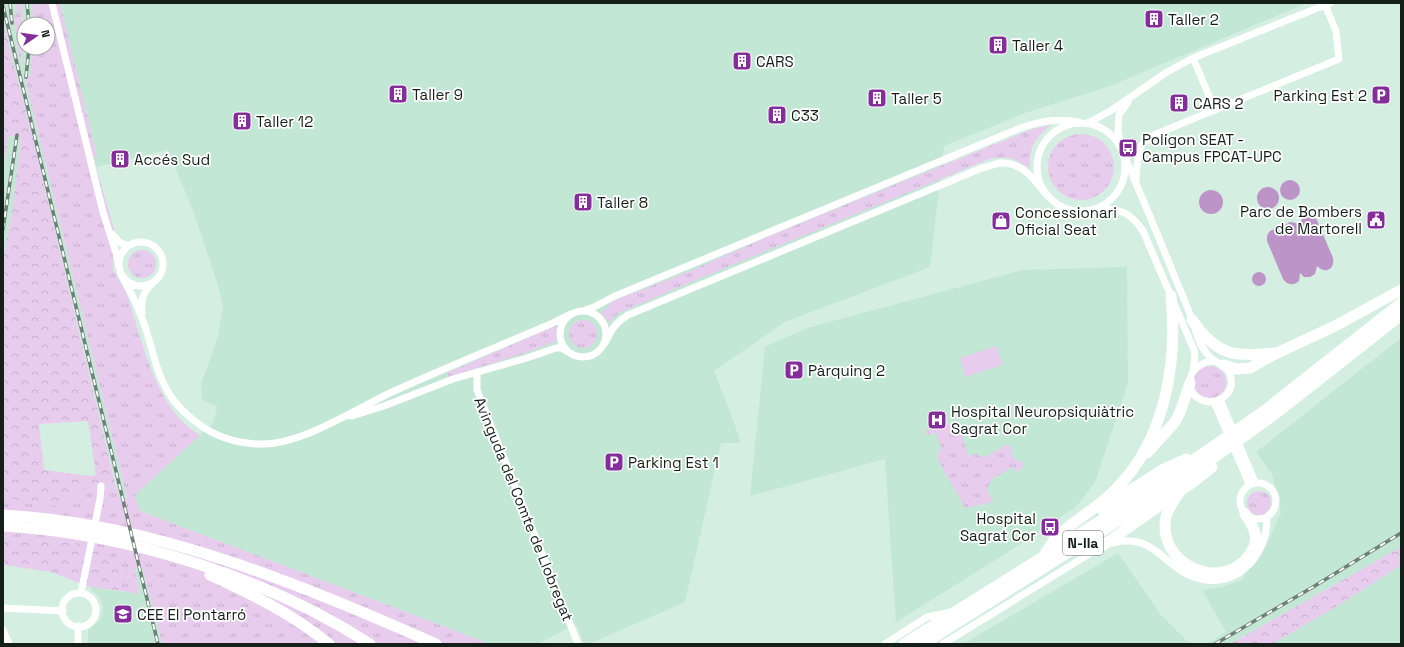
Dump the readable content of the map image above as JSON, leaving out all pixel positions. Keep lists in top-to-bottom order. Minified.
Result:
{"streets":{"highway":["N-IIa"],"street":["Avinguda del Comte de Llobregat"]},"places":{"building":["Taller 2","Taller 4","CARS","Taller 9","Taller 5","CARS 2","C33","Taller 12","Accés Sud","Taller 8"],"parking":["Parking Est 2","Pàrquing 2","Parking Est 1"],"bus stop":["Polígon SEAT - Campus FPCAT-UPC","Hospital Sagrat Cor"],"public building":["Parc de Bombers de Martorell"],"shop":["Concessionari Oficial Seat"],"hospital":["Hospital Neuropsiquiàtric Sagrat Cor"],"school or university":["CEE El Pontarró"]},"north":"right"}
